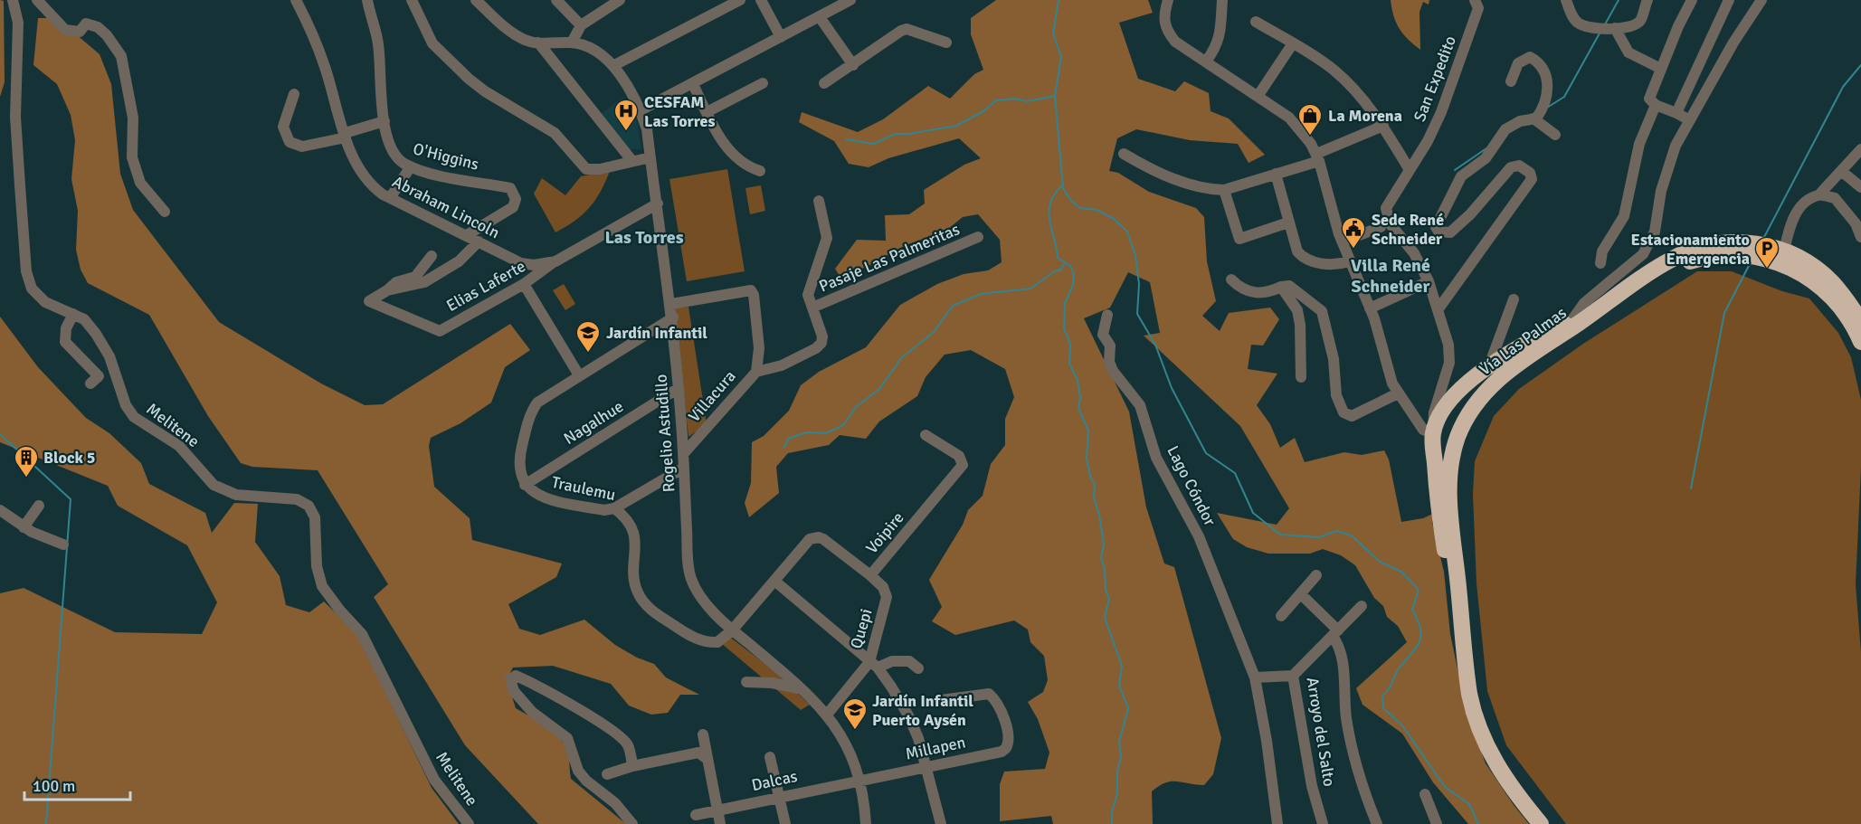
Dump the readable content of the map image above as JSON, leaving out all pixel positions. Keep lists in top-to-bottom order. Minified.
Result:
{"streets":{"highway":["Vía Las Palmas"],"street":["San Expedito","O'Higgins","Abraham Lincoln","Pasaje Las Palmeritas","Elias Laferte","Villacura","Nagalhue","Melitene","Rogelio Astudillo","Lago Cóndor","Traulemu","Voipire","Quepi","Arroyo del Salto","Millapen","Dalcas"]},"crossings":[["O'Higgins","Abraham Lincoln"],["Abraham Lincoln","Elias Laferte"],["Abraham Lincoln","Rogelio Astudillo"],["Pasaje Las Palmeritas","Villacura"],["Villacura","Rogelio Astudillo"],["Nagalhue","Rogelio Astudillo"],["Nagalhue","Traulemu"],["Rogelio Astudillo","Traulemu"],["Rogelio Astudillo","Voipire"],["Rogelio Astudillo","Quepi"],["Rogelio Astudillo","Millapen"],["Rogelio Astudillo","Dalcas"],["Traulemu","Voipire"],["Voipire","Quepi"],["Millapen","Dalcas"]],"districts":["Las Torres","Villa René Schneider"],"places":{"hospital":["CESFAM Las Torres"],"shop":["La Morena"],"public building":["Sede René Schneider"],"parking":["Estacionamiento Emergencia"],"school or university":["Jardín Infantil","Jardín Infantil Puerto Aysén"],"building":["Block 5"]},"scale_bar":"100 m"}
